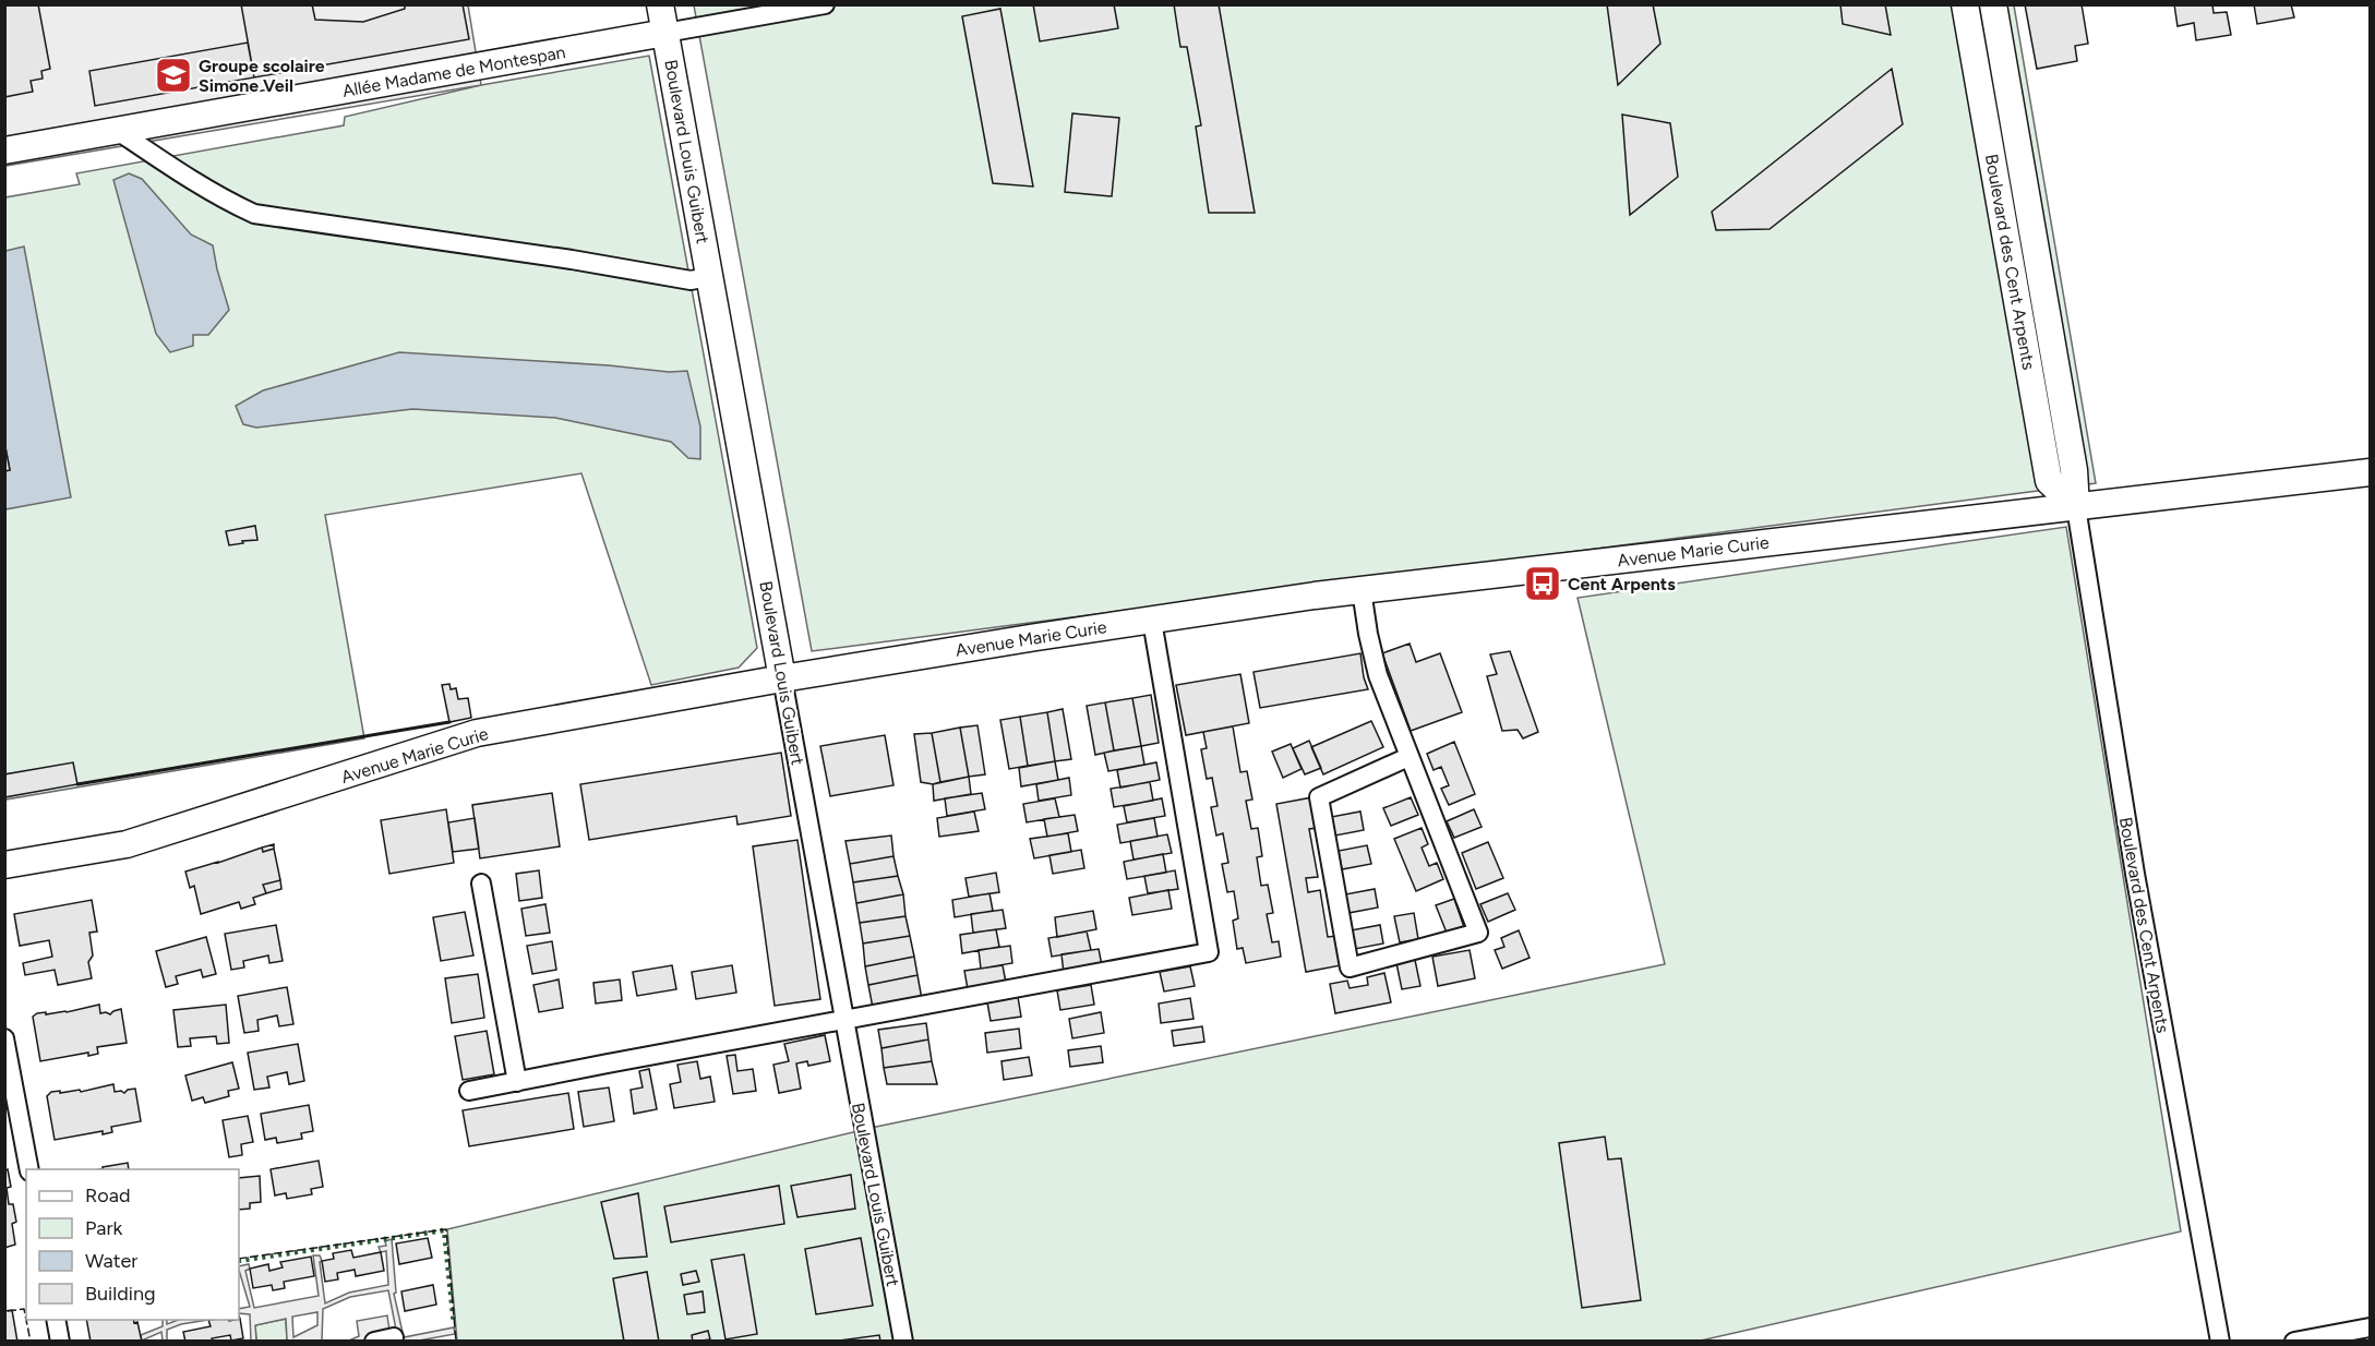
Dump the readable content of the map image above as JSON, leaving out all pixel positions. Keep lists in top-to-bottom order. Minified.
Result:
{"streets":{"main road":["Allée Madame de Montespan","Boulevard Louis Guibert","Boulevard des Cent Arpents","Avenue Marie Curie"]},"crossings":[["Allée Madame de Montespan","Boulevard Louis Guibert"],["Boulevard Louis Guibert","Avenue Marie Curie"],["Boulevard des Cent Arpents","Avenue Marie Curie"]],"places":{"school or university":["Groupe scolaire Simone Veil"],"bus stop":["Cent Arpents"]},"legend":["Road","Park","Water","Building"]}
